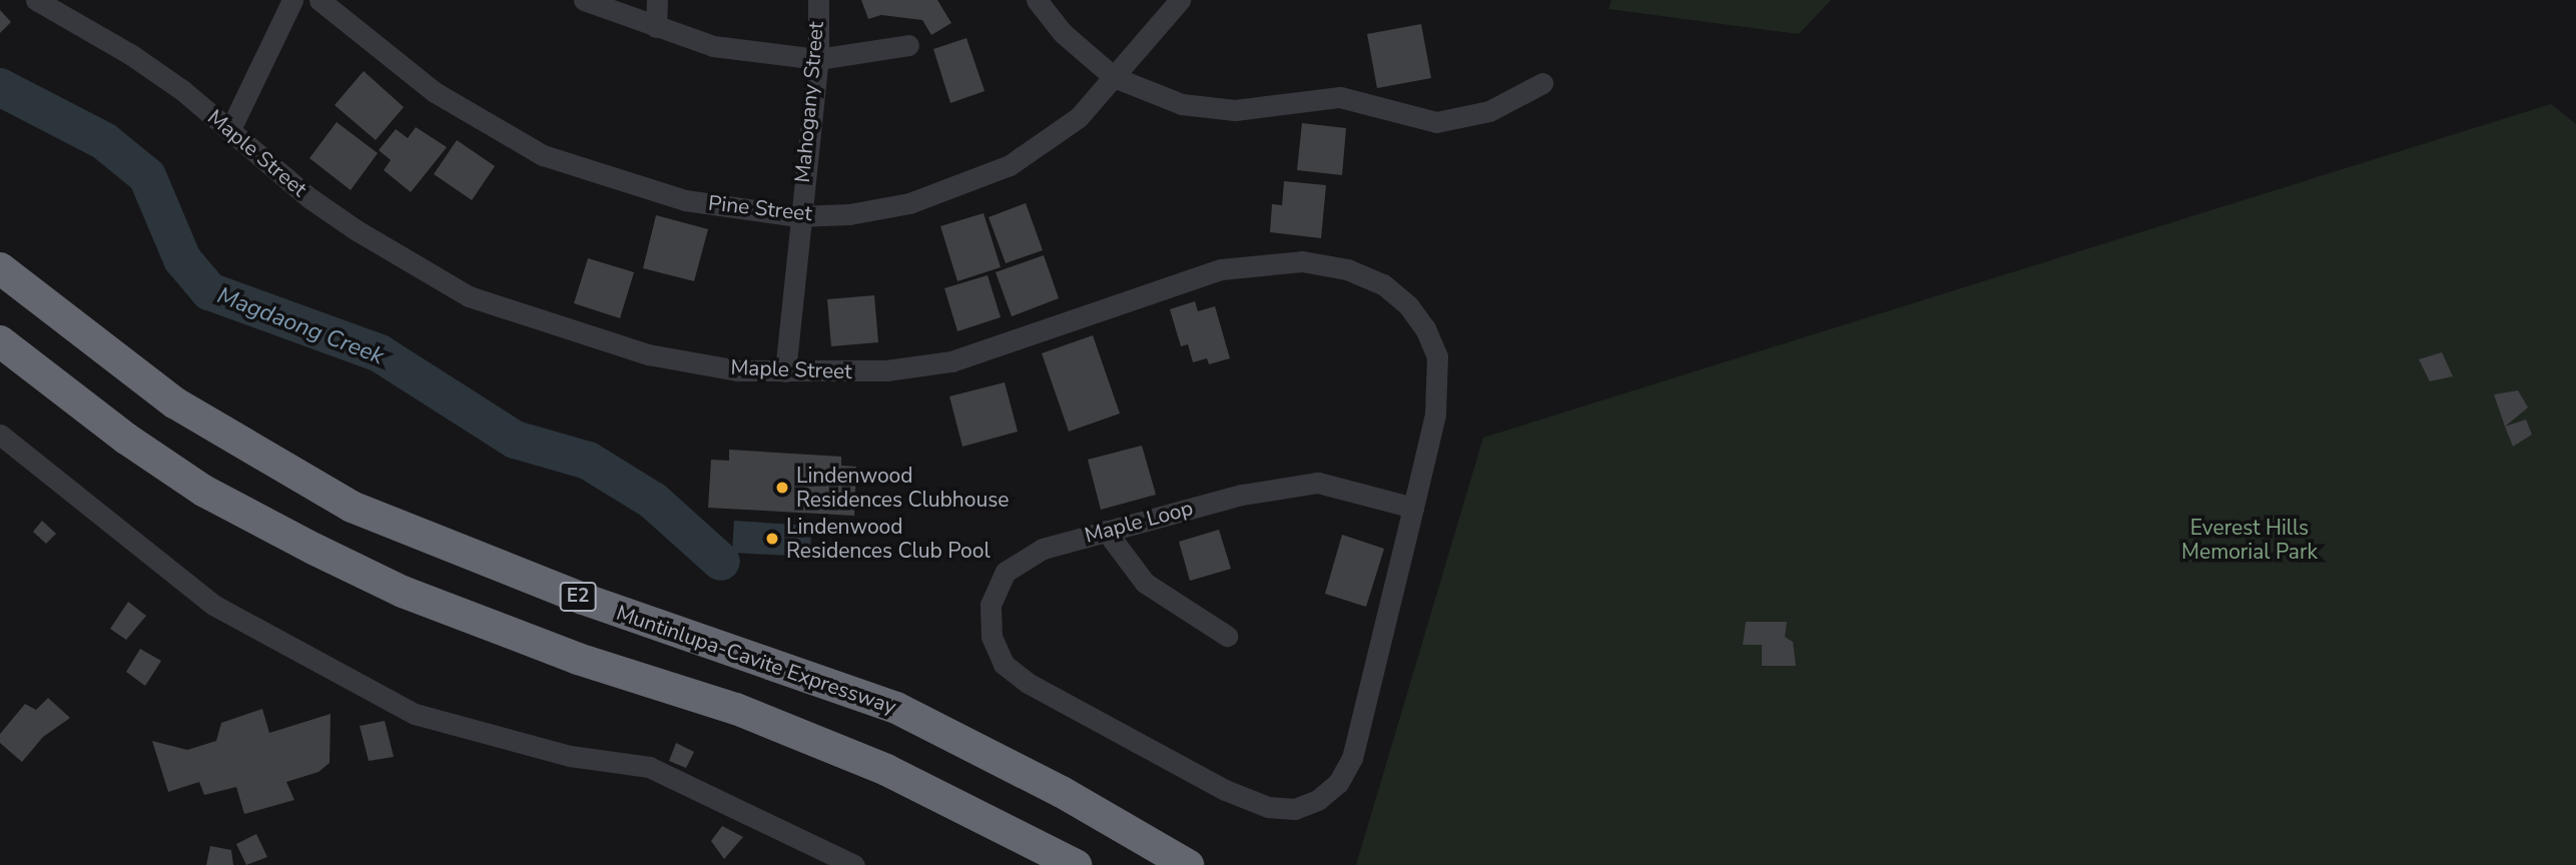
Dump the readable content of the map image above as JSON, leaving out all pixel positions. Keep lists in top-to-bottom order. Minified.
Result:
{"streets":{"highway":["E2","Muntinlupa-Cavite Expressway"],"street":["Mahogany Street","Maple Street","Pine Street","Maple Loop"]},"crossings":[["Mahogany Street","Maple Street"],["Mahogany Street","Pine Street"],["Maple Street","Maple Loop"]],"water":["Magdaong Creek"],"parks":["Everest Hills Memorial Park"],"places":["Lindenwood Residences Clubhouse","Lindenwood Residences Club Pool"]}
